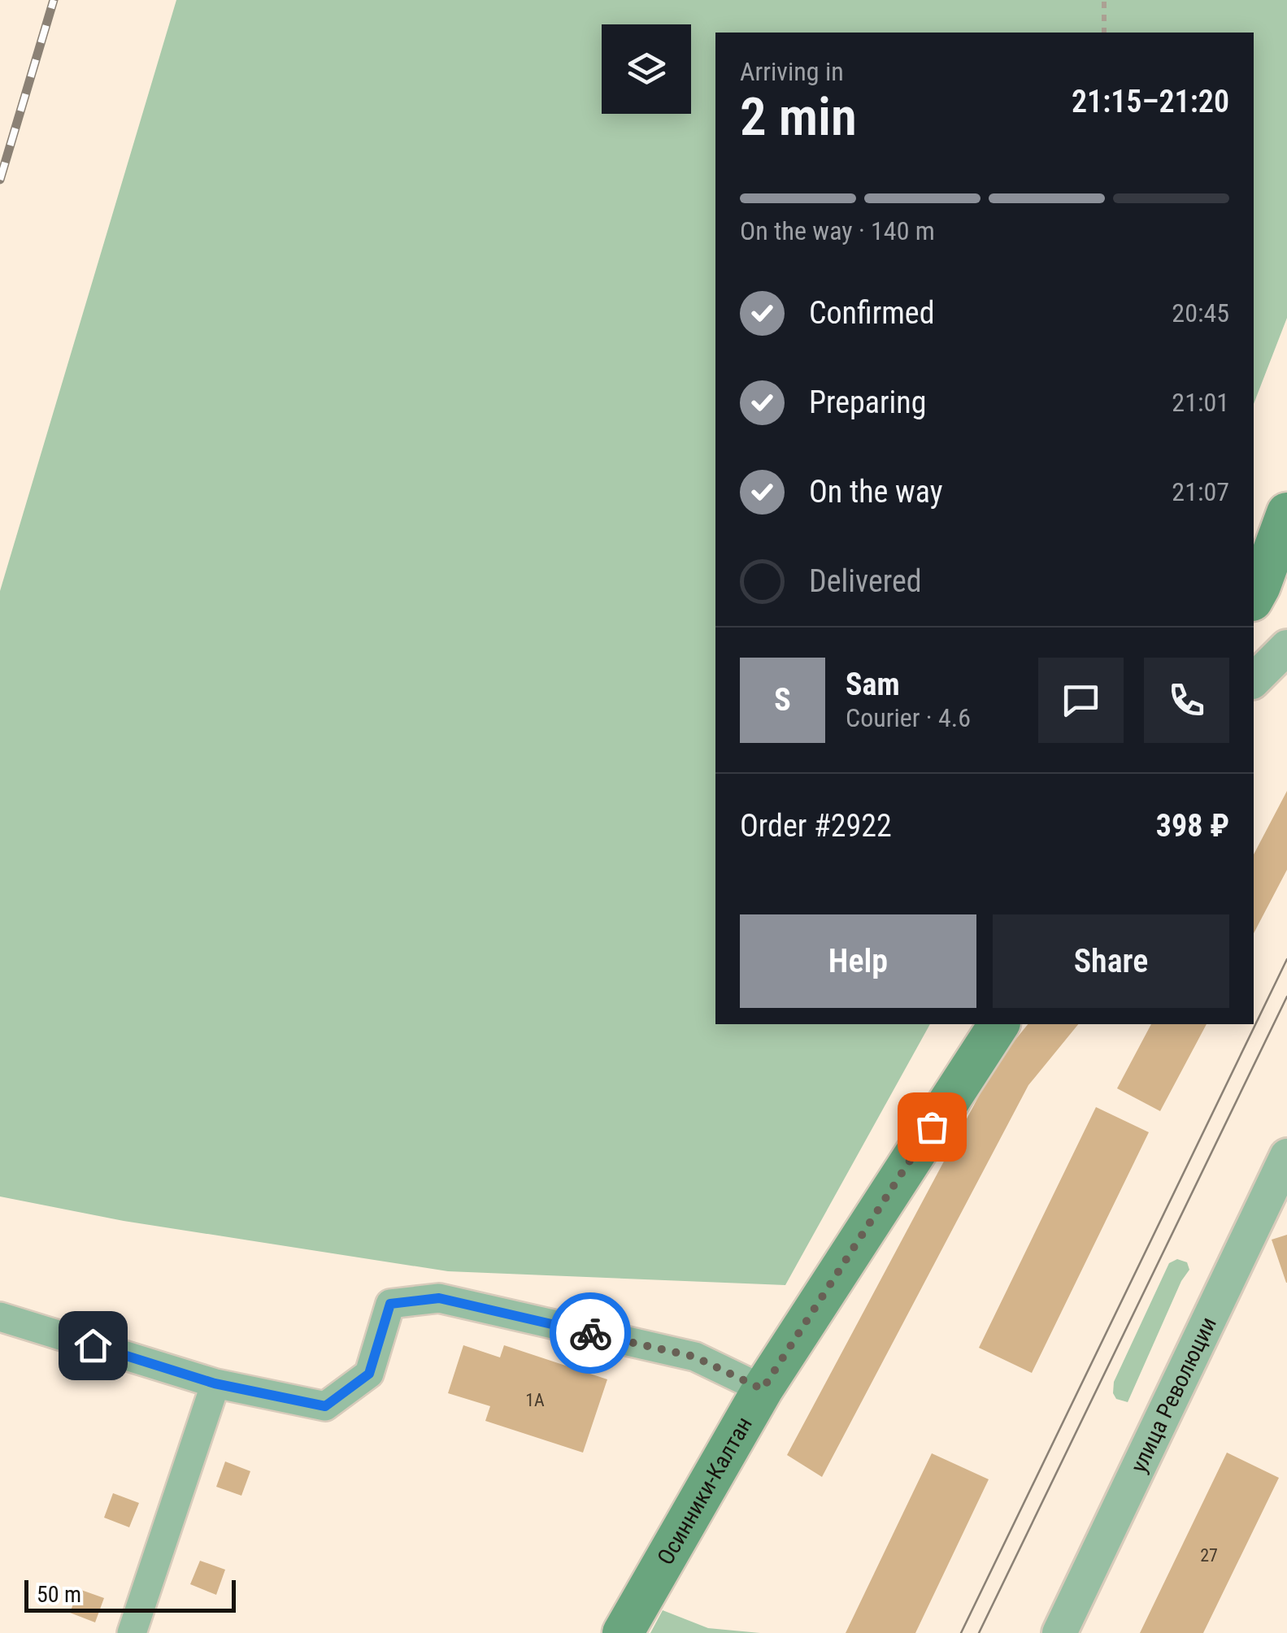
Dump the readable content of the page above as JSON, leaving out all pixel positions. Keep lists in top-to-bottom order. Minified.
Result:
{"streets":{"main road":["Осинники-Калтан"],"street":["улица Революции"]},"house_numbers":["1А","27"],"scale_bar":"50 m","page":{"heading":["2 min","Arriving in","21:15–21:20"],"panel":["Sam","Courier · 4.6","Order #2922","398 ₽"],"bar":"On the way · 140 m","list":[["Confirmed","20:45"],["Preparing","21:01"],["On the way","21:07"],"Delivered"],"round":"S","buttons":["Help","Share"],"scale":"50 m"}}
